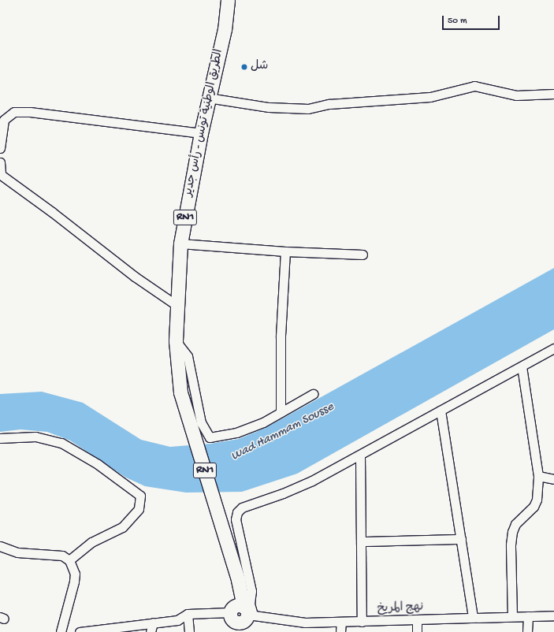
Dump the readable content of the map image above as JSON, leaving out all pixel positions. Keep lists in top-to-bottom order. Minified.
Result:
{"streets":{"main road":["الطريق الوطنية تونس - رأس جدير","RN1"],"street":["نهج المريخ"]},"crossings":[["الطريق الوطنية تونس - رأس جدير","نهج المريخ"]],"water":["Wad Hammam Sousse"],"places":["شل"],"scale_bar":"50 m"}
